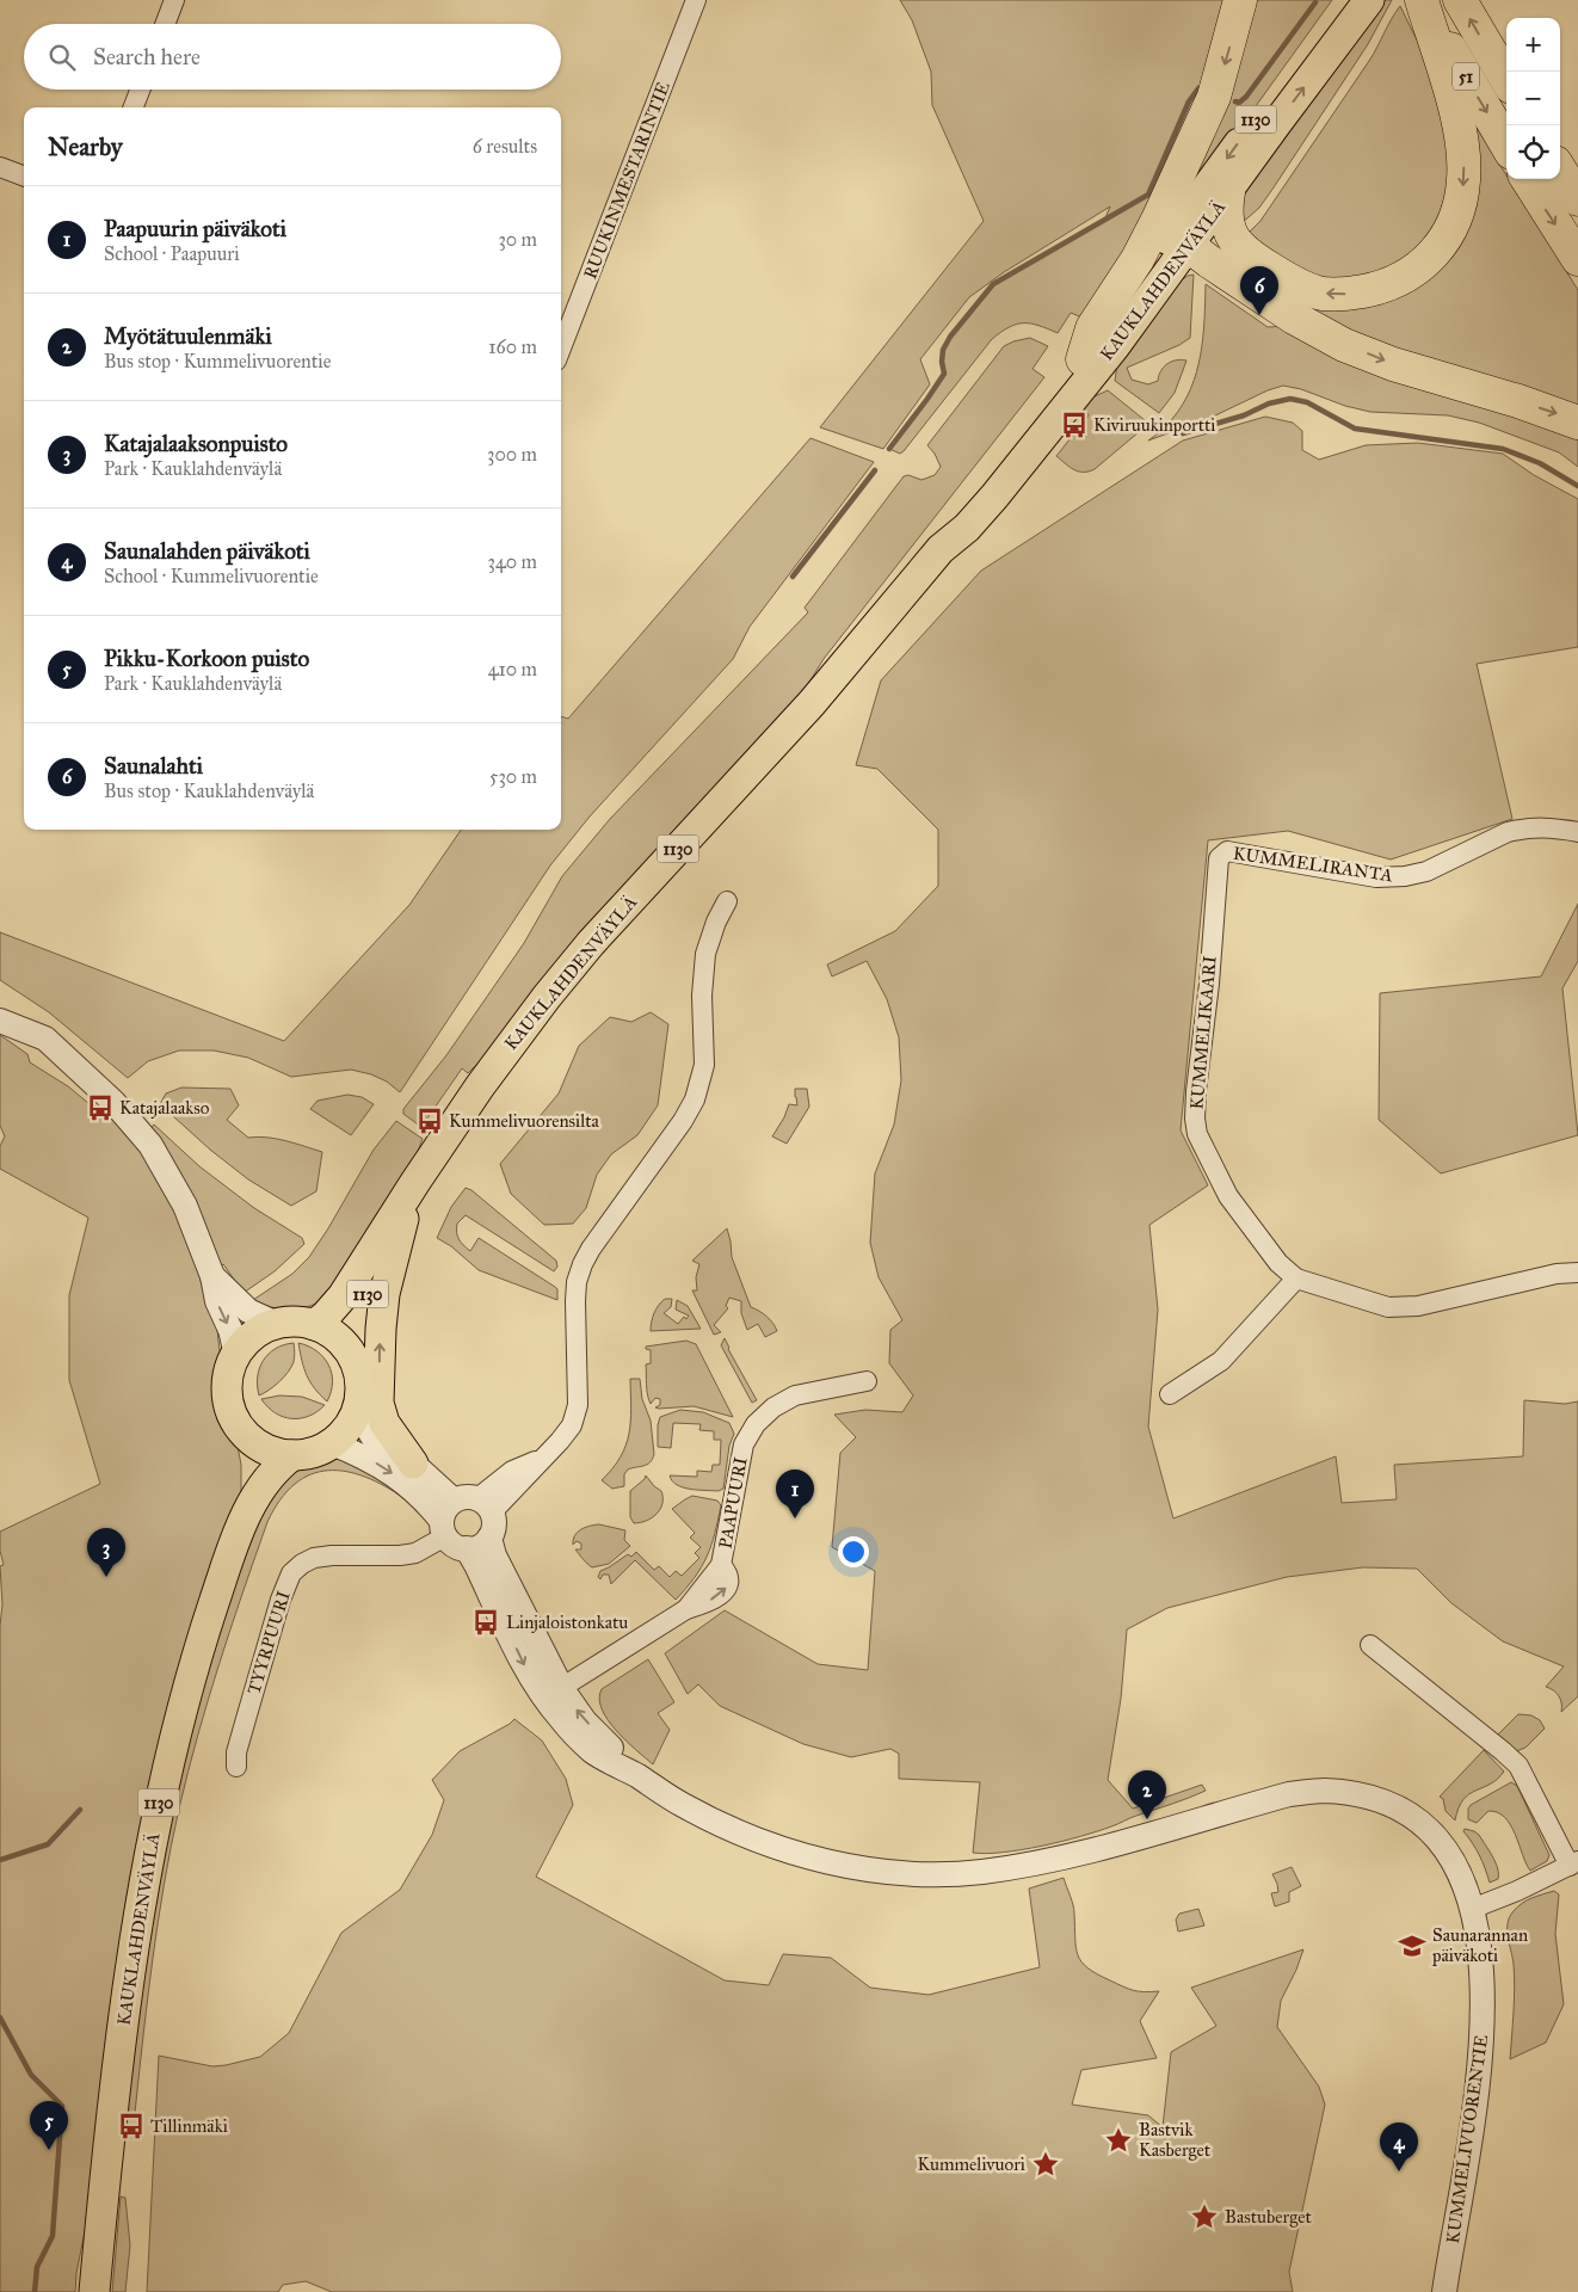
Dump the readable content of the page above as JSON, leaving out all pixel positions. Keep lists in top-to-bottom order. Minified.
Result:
{"streets":{"highway":["51"],"main road":["1130","KAUKLAHDENVÄYLÄ"],"street":["RUUKINMESTARINTIE","KUMMELIRANTA","KUMMELIKAARI","PAAPUURI","TYYRPUURI","KUMMELIVUORENTIE"]},"crossings":[["KUMMELIRANTA","KUMMELIKAARI"],["PAAPUURI","KUMMELIVUORENTIE"],["TYYRPUURI","KUMMELIVUORENTIE"]],"places":{"bus stop":["Kiviruukinportti","Katajalaakso","Kummelivuorensilta","Linjaloistonkatu","Tillinmäki"],"school or university":["Saunarannan päiväkoti"],"place":["Bastvik Kasberget","Kummelivuori","Bastuberget"]},"page":{"map_buttons":["+","−"],"search":"Search here","heading":["Nearby","6 results"],"list":[{"mark":"1","name":"Paapuurin päiväkoti","note":"School · Paapuuri","value":"30 m"},{"mark":"2","name":"Myötätuulenmäki","note":"Bus stop · Kummelivuorentie","value":"160 m"},{"mark":"3","name":"Katajalaaksonpuisto","note":"Park · Kauklahdenväylä","value":"300 m"},{"mark":"4","name":"Saunalahden päiväkoti","note":"School · Kummelivuorentie","value":"340 m"},{"mark":"5","name":"Pikku-Korkoon puisto","note":"Park · Kauklahdenväylä","value":"410 m"},{"mark":"6","name":"Saunalahti","note":"Bus stop · Kauklahdenväylä","value":"530 m"}],"pins":["6","1","3","2","5","4"]}}
